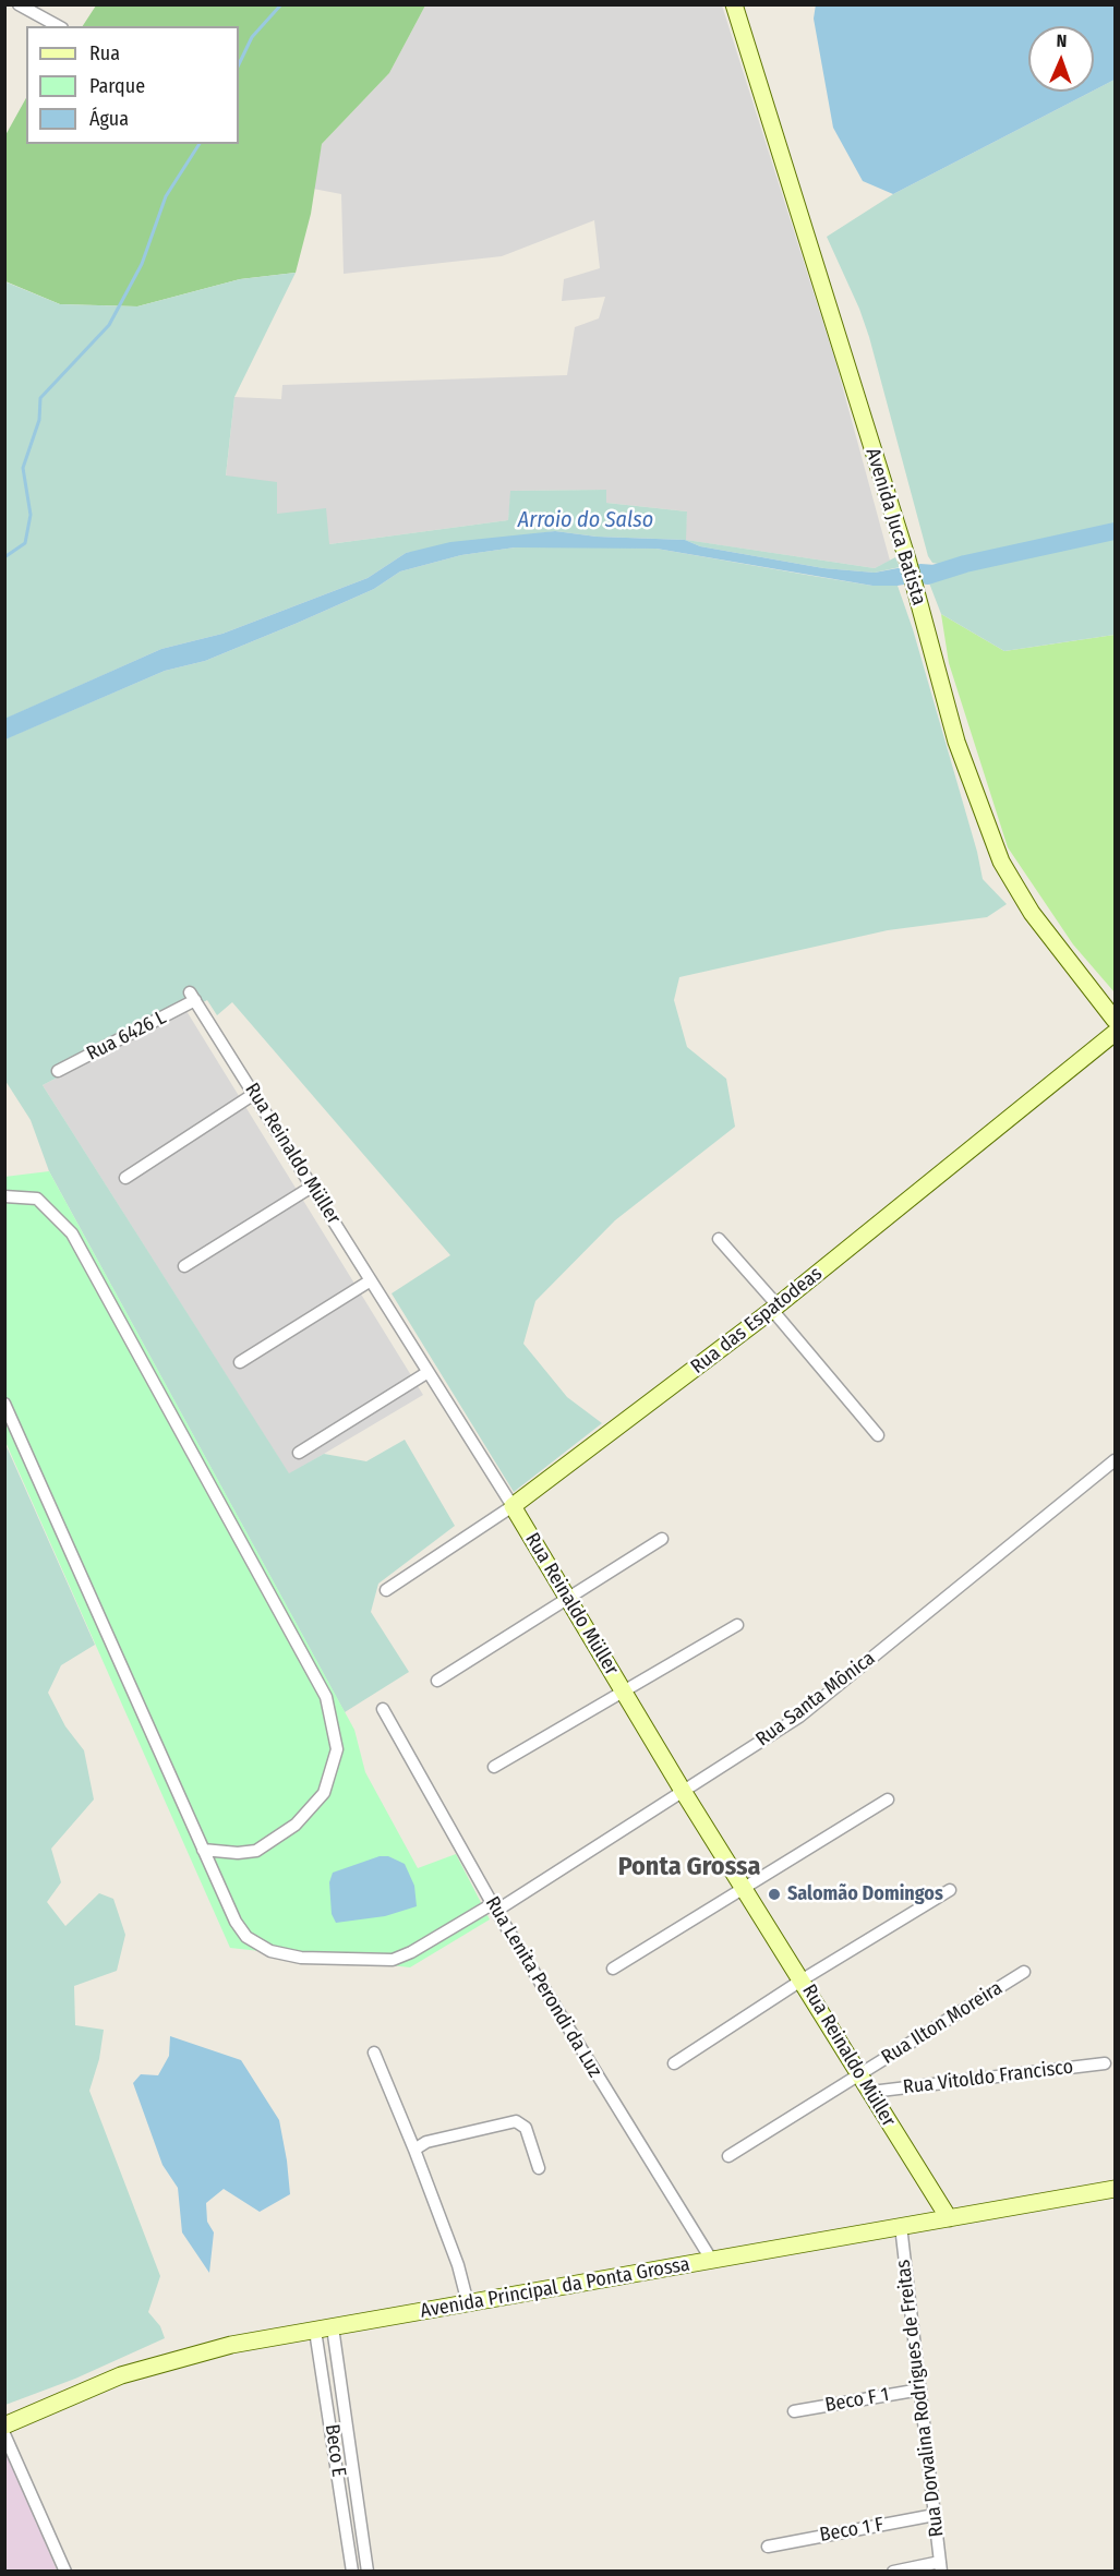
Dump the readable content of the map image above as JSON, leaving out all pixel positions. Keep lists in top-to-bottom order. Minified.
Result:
{"streets":{"main road":["Avenida Juca Batista","Rua Reinaldo Müller","Rua das Espatodeas","Avenida Principal da Ponta Grossa"],"street":["Rua 6426 L","Rua Santa Mônica","Rua Lenita Perondi da Luz","Rua Ilton Moreira","Rua Vitoldo Francisco","Rua Dorvalina Rodrigues de Freitas","Beco F 1","Beco E","Beco 1 F"]},"crossings":[["Rua 6426 L","Rua Reinaldo Müller"],["Rua Reinaldo Müller","Rua das Espatodeas"],["Rua Reinaldo Müller","Rua Santa Mônica"],["Rua Reinaldo Müller","Rua Ilton Moreira"],["Rua Reinaldo Müller","Rua Vitoldo Francisco"],["Rua Reinaldo Müller","Avenida Principal da Ponta Grossa"],["Rua Santa Mônica","Rua Lenita Perondi da Luz"],["Rua Lenita Perondi da Luz","Avenida Principal da Ponta Grossa"],["Avenida Principal da Ponta Grossa","Rua Dorvalina Rodrigues de Freitas"],["Avenida Principal da Ponta Grossa","Beco E"],["Rua Dorvalina Rodrigues de Freitas","Beco F 1"],["Rua Dorvalina Rodrigues de Freitas","Beco 1 F"]],"districts":["Ponta Grossa"],"water":["Arroio do Salso"],"places":["Salomão Domingos"],"legend":["Rua","Parque","Água"],"north":"top"}
